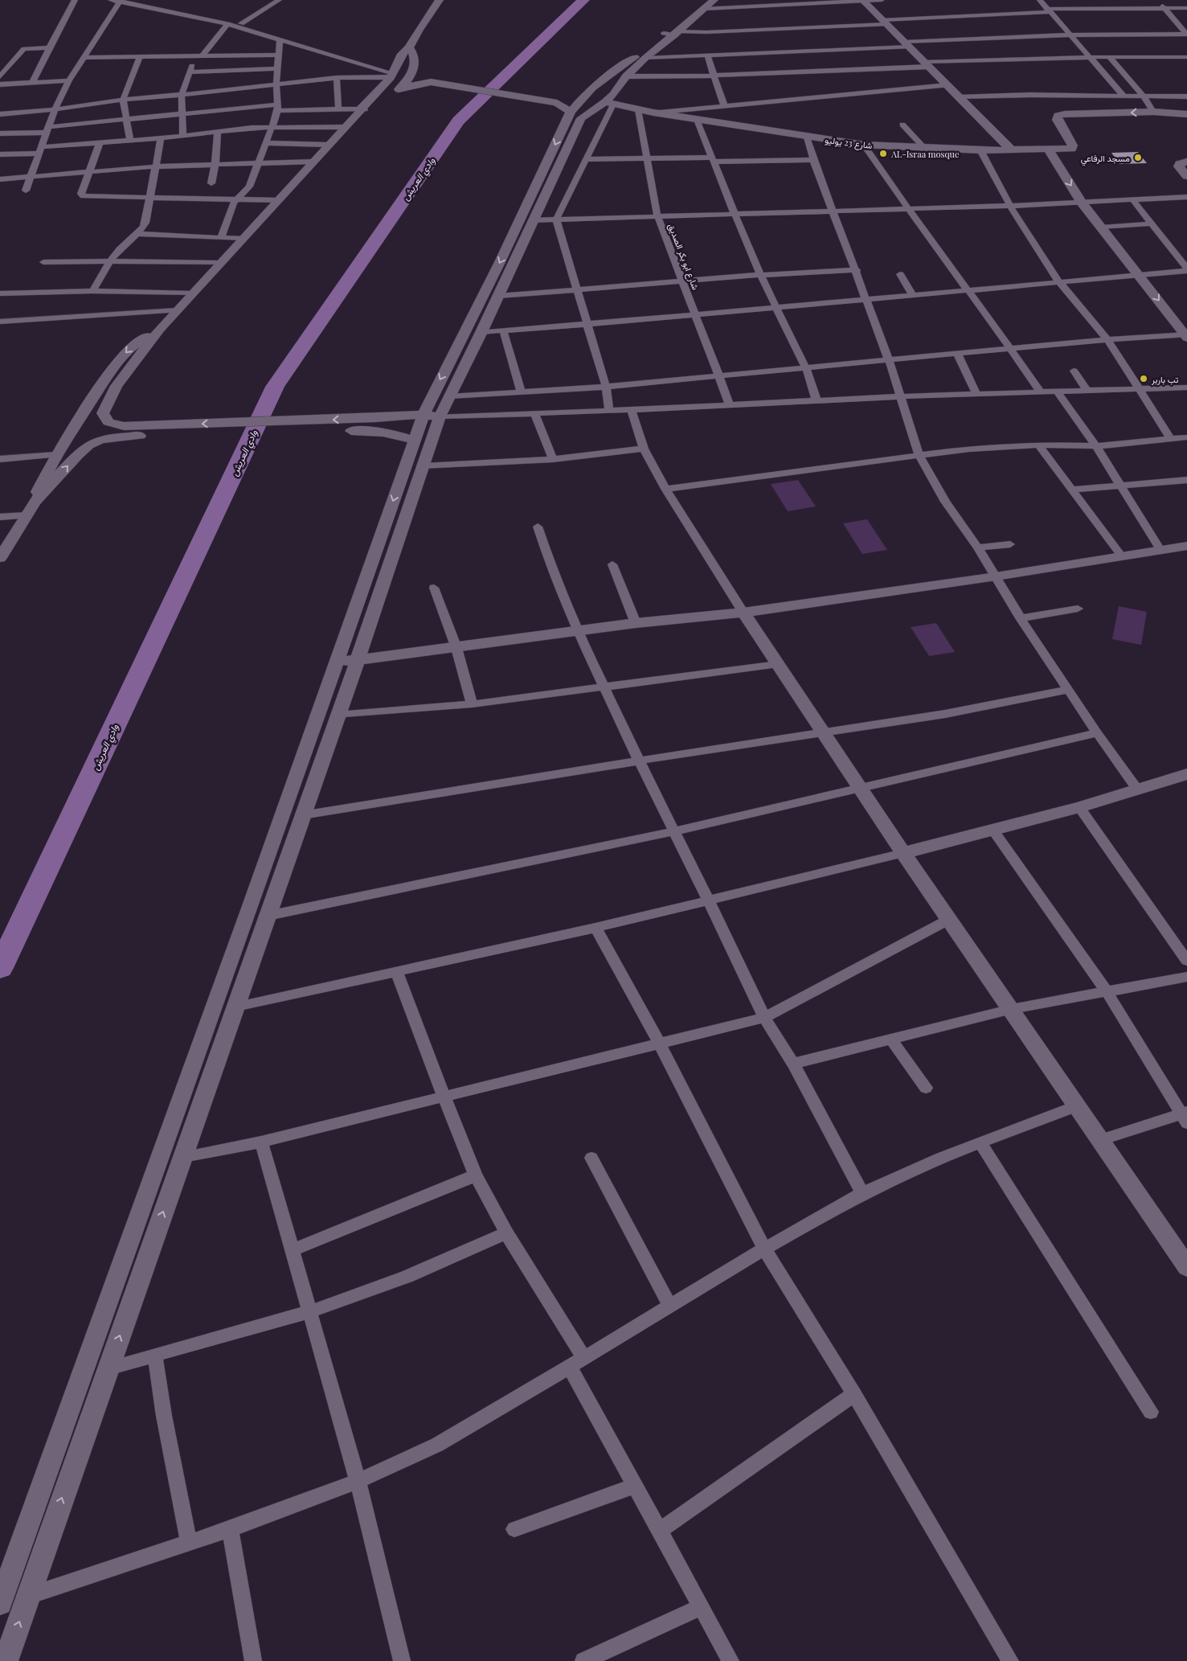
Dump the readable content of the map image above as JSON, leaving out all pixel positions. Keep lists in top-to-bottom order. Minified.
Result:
{"streets":{"street":["شارع 23 يوليو","شارع ابو بكر الصديق"]},"crossings":[["شارع 23 يوليو","شارع ابو بكر الصديق"]],"water":["وادي العريش"],"places":["AL-Israa mosque","مسجد الرفاعي","تب باربر"]}
